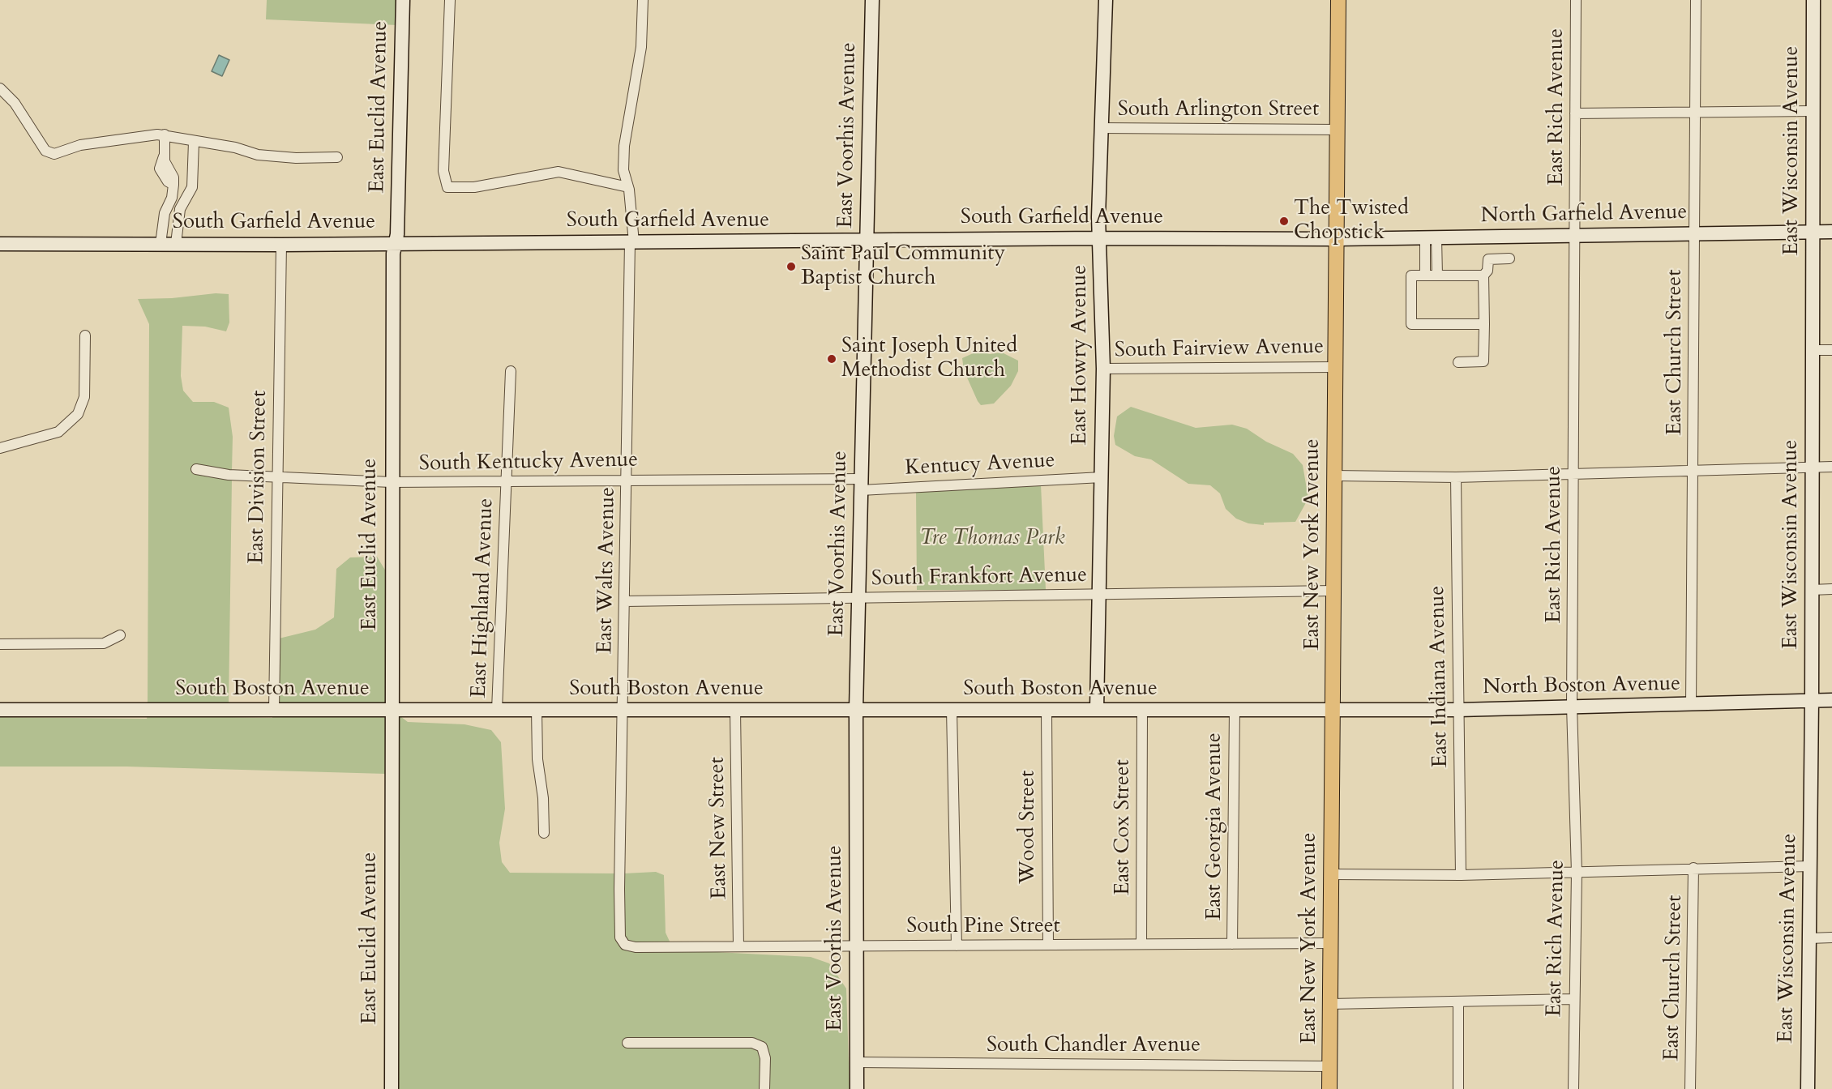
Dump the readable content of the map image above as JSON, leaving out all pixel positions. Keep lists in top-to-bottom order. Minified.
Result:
{"streets":{"main road":["East New York Avenue"],"street":["East Euclid Avenue","East Rich Avenue","South Arlington Street","East Voorhis Avenue","East Wisconsin Avenue","North Garfield Avenue","South Garfield Avenue","South Fairview Avenue","East Church Street","East Howry Avenue","South Kentucky Avenue","Kentucy Avenue","East Division Street","East Walts Avenue","South Frankfort Avenue","East Highland Avenue","East Indiana Avenue","North Boston Avenue","South Boston Avenue","East Georgia Avenue","Wood Street","East Cox Street","East New Street","South Pine Street","South Chandler Avenue"]},"crossings":[["East Euclid Avenue","South Garfield Avenue"],["East Euclid Avenue","South Kentucky Avenue"],["East Euclid Avenue","South Boston Avenue"],["East Rich Avenue","North Garfield Avenue"],["East Rich Avenue","North Boston Avenue"],["South Arlington Street","East Howry Avenue"],["South Arlington Street","East New York Avenue"],["East Voorhis Avenue","South Garfield Avenue"],["East Voorhis Avenue","South Kentucky Avenue"],["East Voorhis Avenue","Kentucy Avenue"],["East Voorhis Avenue","South Frankfort Avenue"],["East Voorhis Avenue","South Boston Avenue"],["East Voorhis Avenue","South Pine Street"],["East Voorhis Avenue","South Chandler Avenue"],["East Wisconsin Avenue","North Garfield Avenue"],["East Wisconsin Avenue","North Boston Avenue"],["North Garfield Avenue","South Garfield Avenue"],["North Garfield Avenue","East Church Street"],["North Garfield Avenue","East New York Avenue"],["South Garfield Avenue","East Howry Avenue"],["South Garfield Avenue","East Division Street"],["South Garfield Avenue","East New York Avenue"],["South Garfield Avenue","East Walts Avenue"],["South Fairview Avenue","East Howry Avenue"],["South Fairview Avenue","East New York Avenue"],["East Church Street","North Boston Avenue"],["East Howry Avenue","Kentucy Avenue"],["East Howry Avenue","South Frankfort Avenue"],["East Howry Avenue","South Boston Avenue"],["South Kentucky Avenue","Kentucy Avenue"],["South Kentucky Avenue","East Division Street"],["South Kentucky Avenue","East Walts Avenue"],["South Kentucky Avenue","East Highland Avenue"],["East Division Street","South Boston Avenue"],["East New York Avenue","South Frankfort Avenue"],["East New York Avenue","North Boston Avenue"],["East New York Avenue","South Boston Avenue"],["East New York Avenue","South Pine Street"],["East New York Avenue","South Chandler Avenue"],["East Walts Avenue","South Frankfort Avenue"],["East Walts Avenue","South Boston Avenue"],["East Walts Avenue","South Pine Street"],["East Highland Avenue","South Boston Avenue"],["East Indiana Avenue","North Boston Avenue"],["North Boston Avenue","South Boston Avenue"],["South Boston Avenue","East Georgia Avenue"],["South Boston Avenue","Wood Street"],["South Boston Avenue","East Cox Street"],["South Boston Avenue","East New Street"],["East Georgia Avenue","South Pine Street"],["Wood Street","South Pine Street"],["East Cox Street","South Pine Street"],["East New Street","South Pine Street"]],"parks":["Tre Thomas Park"],"places":["The Twisted Chopstick","Saint Paul Community Baptist Church","Saint Joseph United Methodist Church"]}
